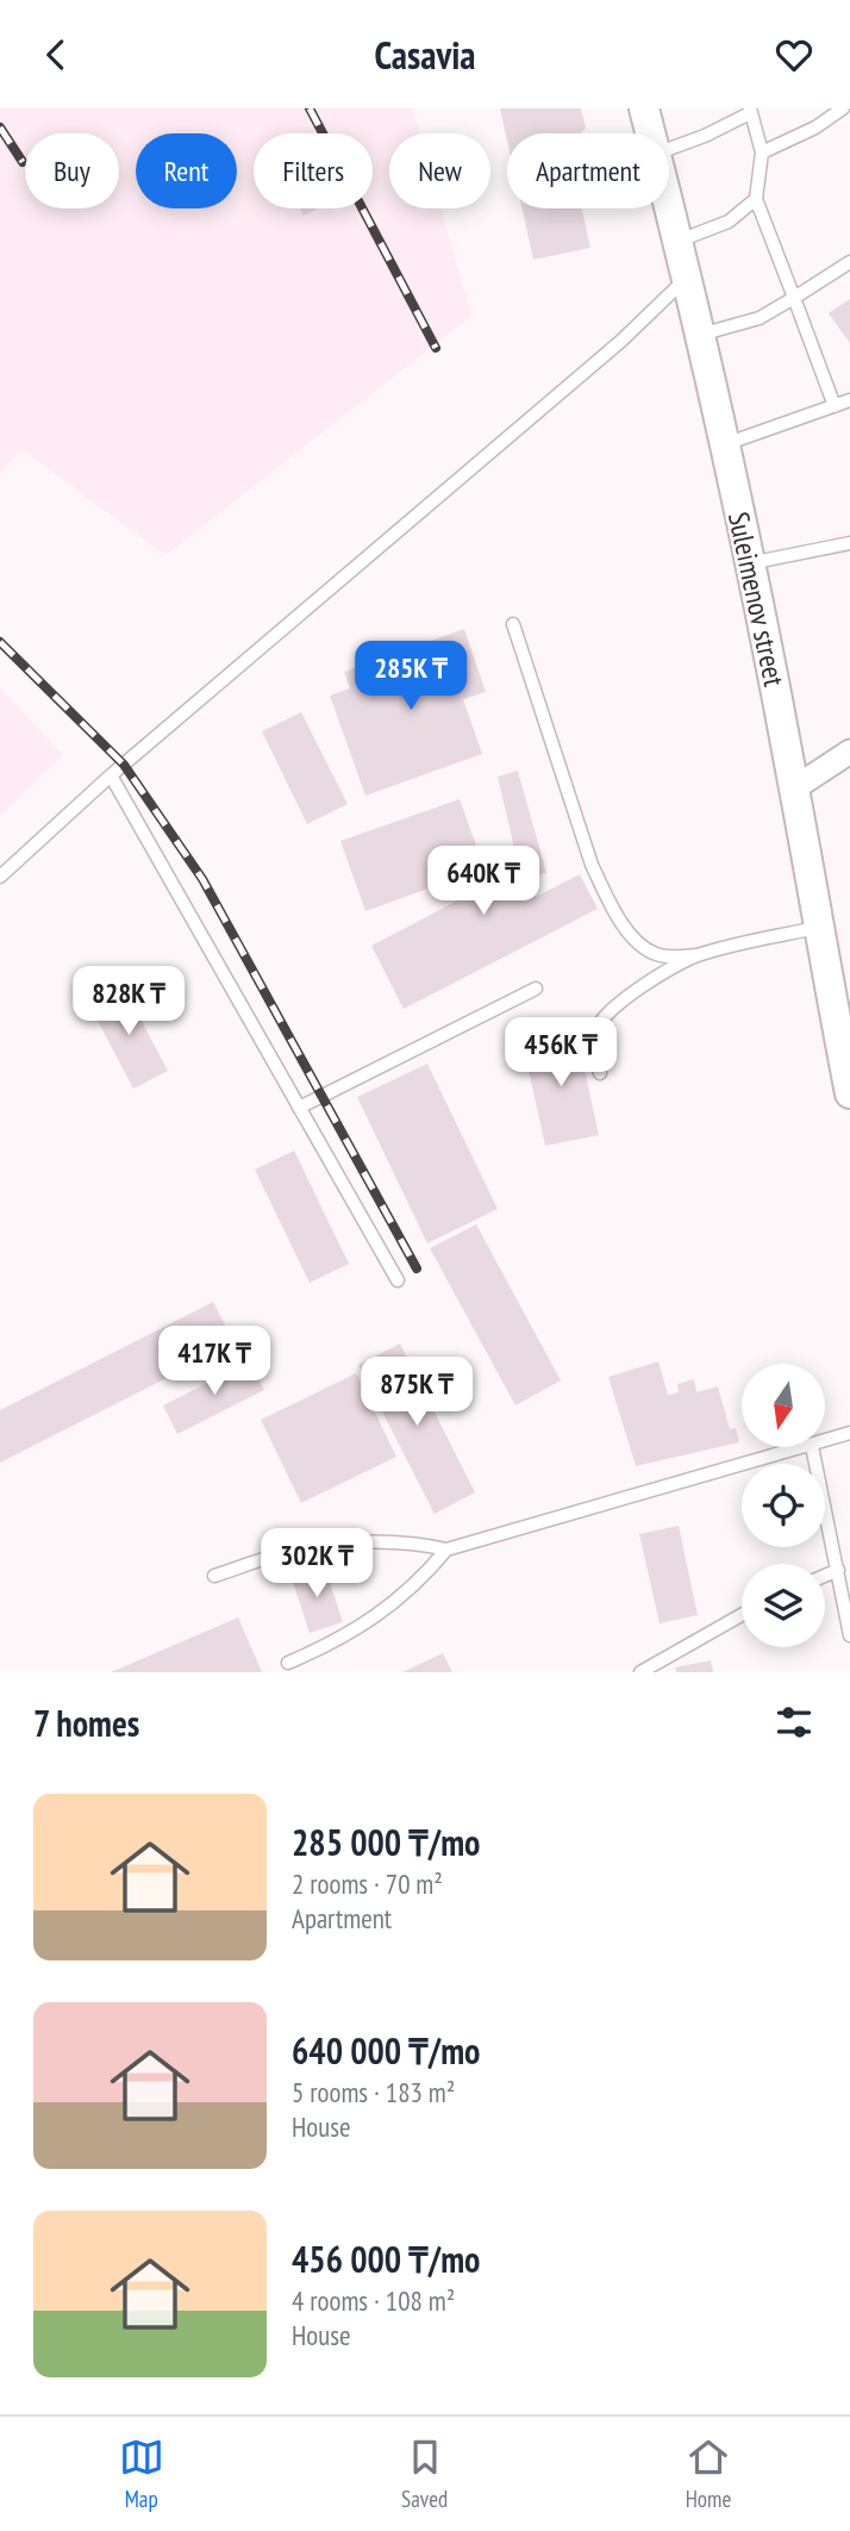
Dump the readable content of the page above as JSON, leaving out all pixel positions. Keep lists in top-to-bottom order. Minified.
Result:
{"streets":{"street":["Suleimenov street"]},"north":"bottom","page":{"header":"Casavia","chip":["Buy","Rent","Filters","New","Apartment"],"price":["285K ₸","640K ₸","828K ₸","456K ₸","417K ₸","875K ₸","302K ₸"],"heading":"7 homes","list":[{"name":"285 000 ₸/mo","note":"2 rooms · 70 m² · Apartment"},{"name":"640 000 ₸/mo","note":"5 rooms · 183 m² · House"},{"name":"456 000 ₸/mo","note":"4 rooms · 108 m² · House"}],"tabs":["Map","Saved","Home"]}}
